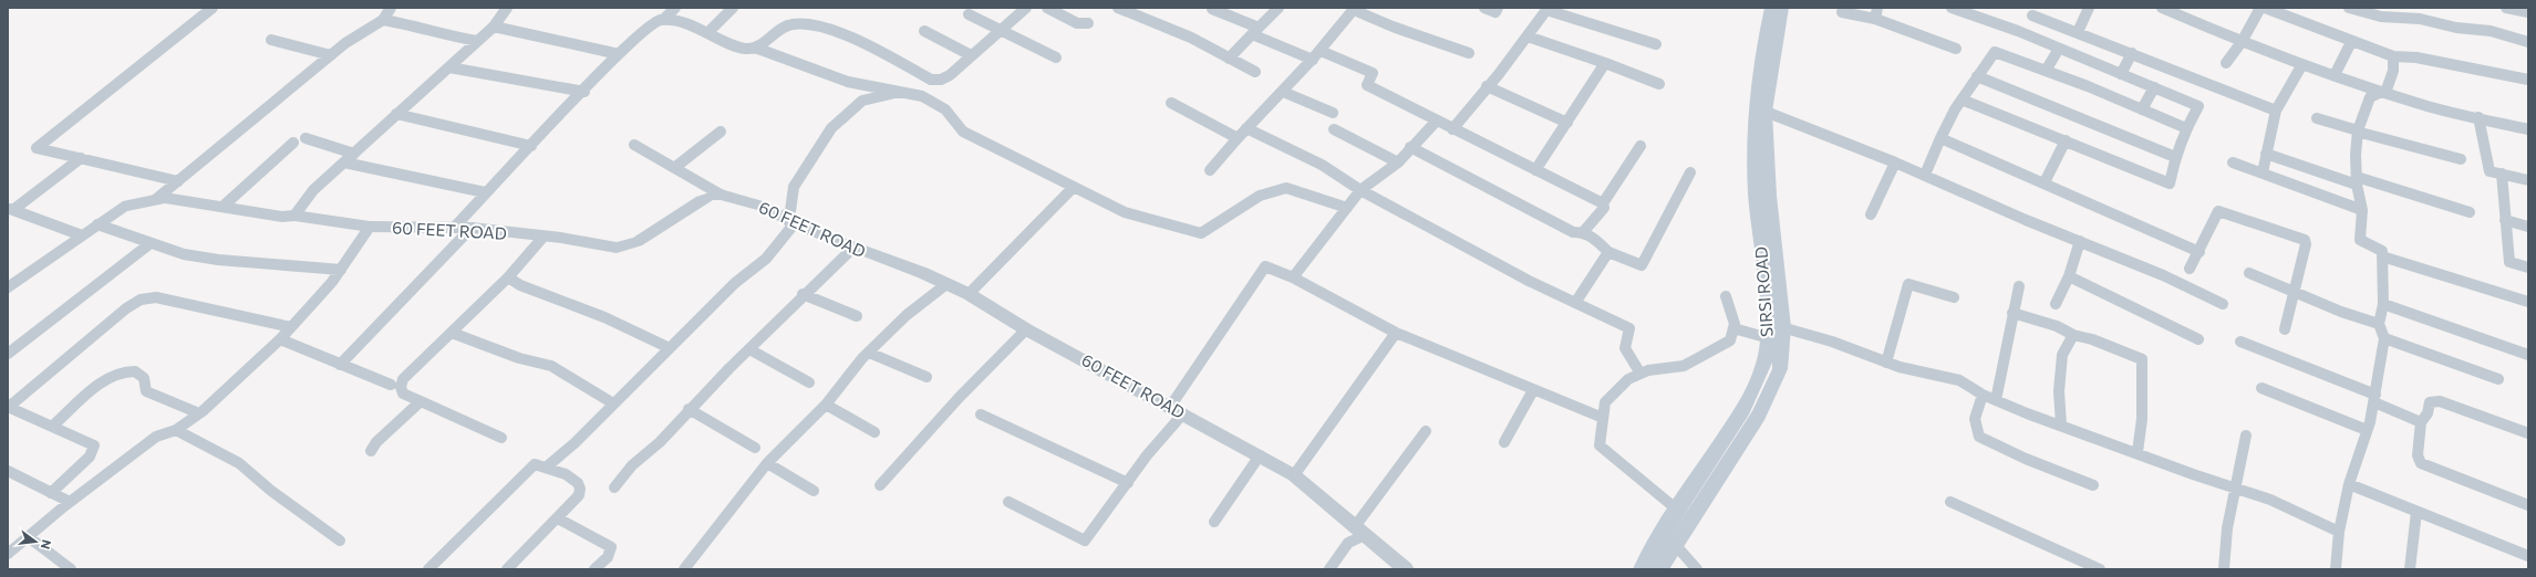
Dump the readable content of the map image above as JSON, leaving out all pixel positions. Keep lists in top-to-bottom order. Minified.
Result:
{"streets":{"main road":["SIRSI ROAD"],"street":["60 FEET ROAD"]},"north":"right"}
